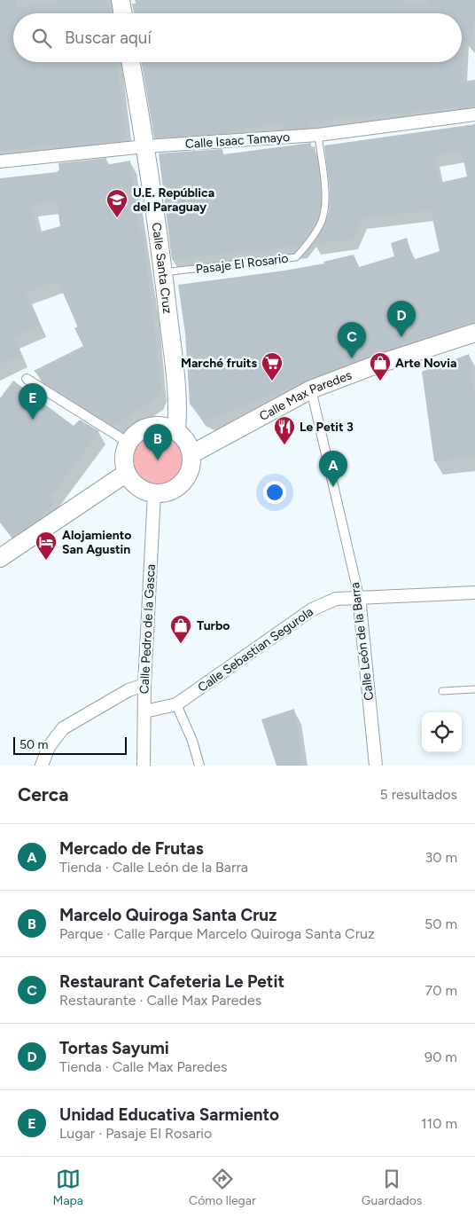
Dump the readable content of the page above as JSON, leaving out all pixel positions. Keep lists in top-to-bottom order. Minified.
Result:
{"streets":{"main road":["Calle Santa Cruz","Calle Max Paredes"],"street":["Calle Isaac Tamayo","Calle Pedro de la Gasca","Calle León de la Barra","Calle Sebastian Segurola"],"lane":["Pasaje El Rosario"]},"crossings":[["Calle Isaac Tamayo","Pasaje El Rosario"],["Calle Isaac Tamayo","Calle Santa Cruz"],["Pasaje El Rosario","Calle Santa Cruz"],["Calle Santa Cruz","Calle Max Paredes"],["Calle Santa Cruz","Calle Pedro de la Gasca"],["Calle Max Paredes","Calle Pedro de la Gasca"],["Calle Max Paredes","Calle León de la Barra"],["Calle Pedro de la Gasca","Calle Sebastian Segurola"],["Calle León de la Barra","Calle Sebastian Segurola"]],"places":{"school or university":["U.E. República del Paraguay"],"supermarket":["Marché fruits"],"shop":["Arte Novia","Turbo"],"restaurant":["Le Petit 3"],"hotel":["Alojamiento San Agustin"]},"scale_bar":"50 m","page":{"search":"Buscar aquí","pins":["D","C","E","B","A"],"scale":"50 m","heading":["Cerca","5 resultados"],"list":[{"mark":"A","name":"Mercado de Frutas","note":"Tienda · Calle León de la Barra","value":"30 m"},{"mark":"B","name":"Marcelo Quiroga Santa Cruz","note":"Parque · Calle Parque Marcelo Quiroga Santa Cruz","value":"50 m"},{"mark":"C","name":"Restaurant Cafeteria Le Petit","note":"Restaurante · Calle Max Paredes","value":"70 m"},{"mark":"D","name":"Tortas Sayumi","note":"Tienda · Calle Max Paredes","value":"90 m"},{"mark":"E","name":"Unidad Educativa Sarmiento","note":"Lugar · Pasaje El Rosario","value":"110 m"}],"nav":["Mapa","Cómo llegar","Guardados"]}}
